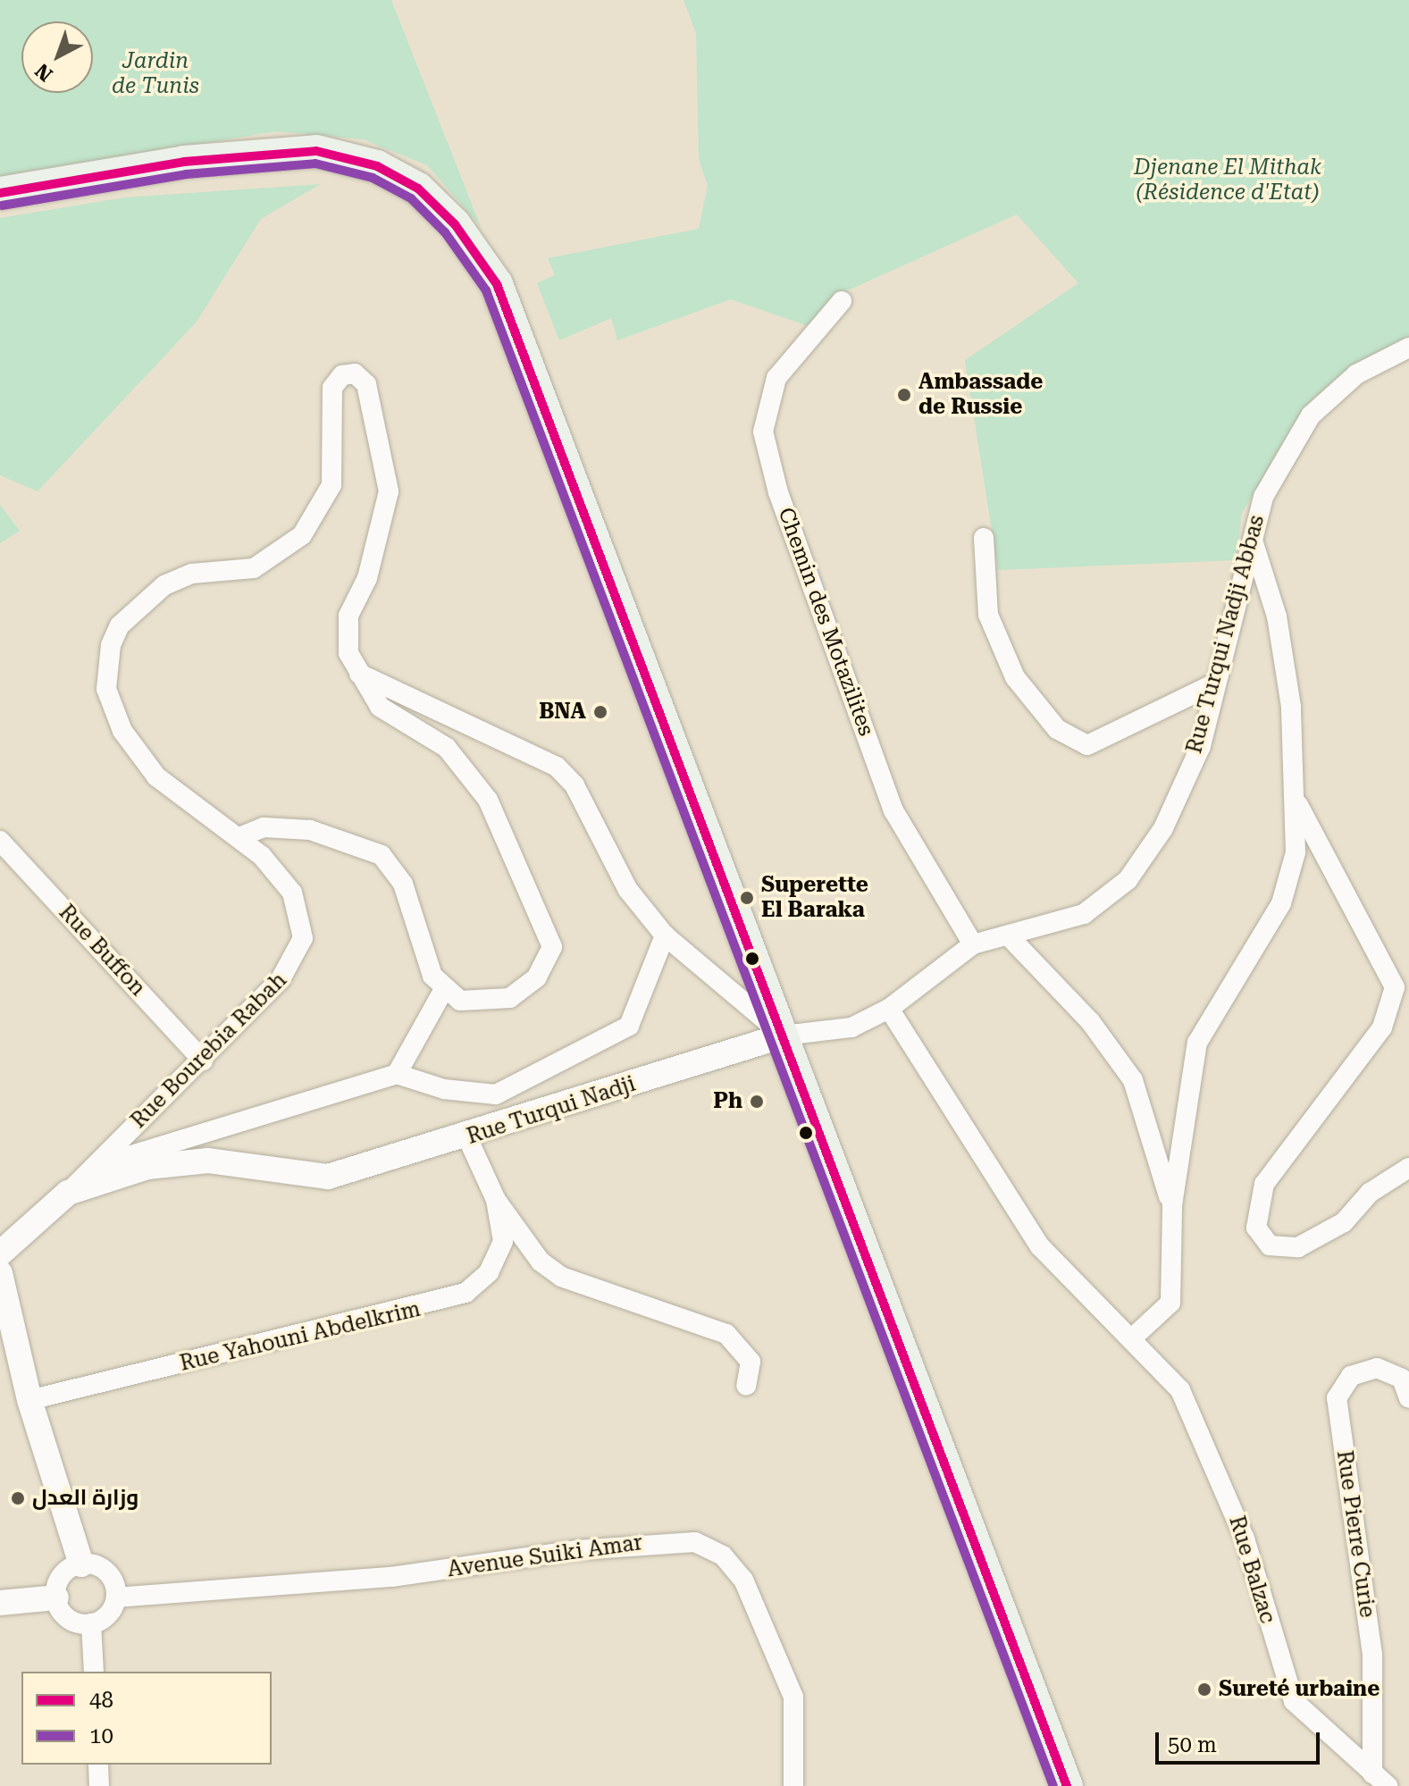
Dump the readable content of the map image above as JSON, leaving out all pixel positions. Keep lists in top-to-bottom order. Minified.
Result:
{"streets":{"street":["Chemin des Motazilites","Rue Turqui Nadji Abbas","Rue Buffon","Rue Bourebia Rabah","Rue Turqui Nadji","Rue Yahouni Abdelkrim","Rue Pierre Curie","Avenue Suiki Amar","Rue Balzac"]},"crossings":[["Chemin des Motazilites","Rue Turqui Nadji"],["Rue Turqui Nadji Abbas","Rue Turqui Nadji"],["Rue Buffon","Rue Bourebia Rabah"],["Rue Bourebia Rabah","Rue Turqui Nadji"],["Rue Turqui Nadji","Rue Balzac"],["Rue Pierre Curie","Rue Balzac"]],"parks":["Jardin de Tunis","Djenane El Mithak (Résidence d'Etat)"],"places":["Ambassade de Russie","BNA","Superette El Baraka","Ph","وزارة العدل","Sureté urbaine"],"lines":["transit line 48","transit line 10"],"legend":["48","10"],"scale_bar":"50 m","north":"bottom left"}
